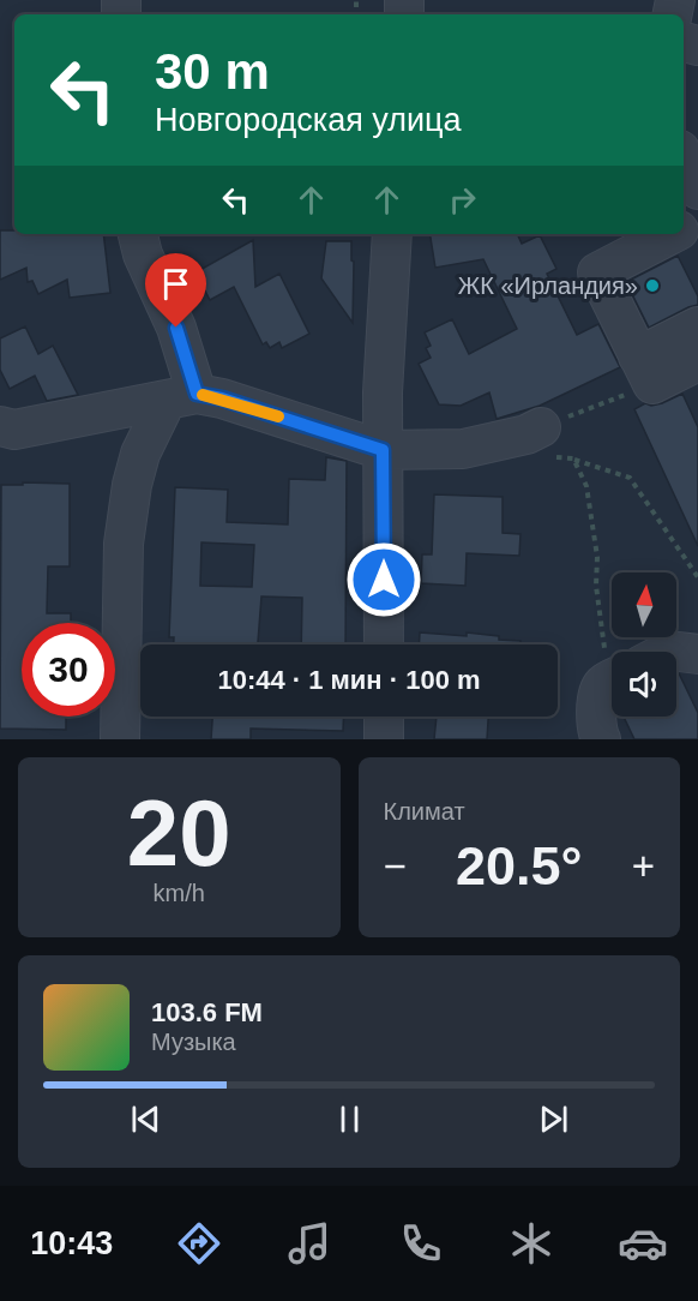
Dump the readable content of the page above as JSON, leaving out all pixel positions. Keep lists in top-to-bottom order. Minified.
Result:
{"places":["ЖК «Ирландия»"],"north":"top","page":{"turn":["30 m","Новгородская улица"],"limit":"30","trip":"10:44 · 1 мин · 100 m","tile":[["20","km/h"],"Климат"],"heat":["−","20.5°","+"],"song":["103.6 FM","Музыка"],"tabs":"10:43"}}
